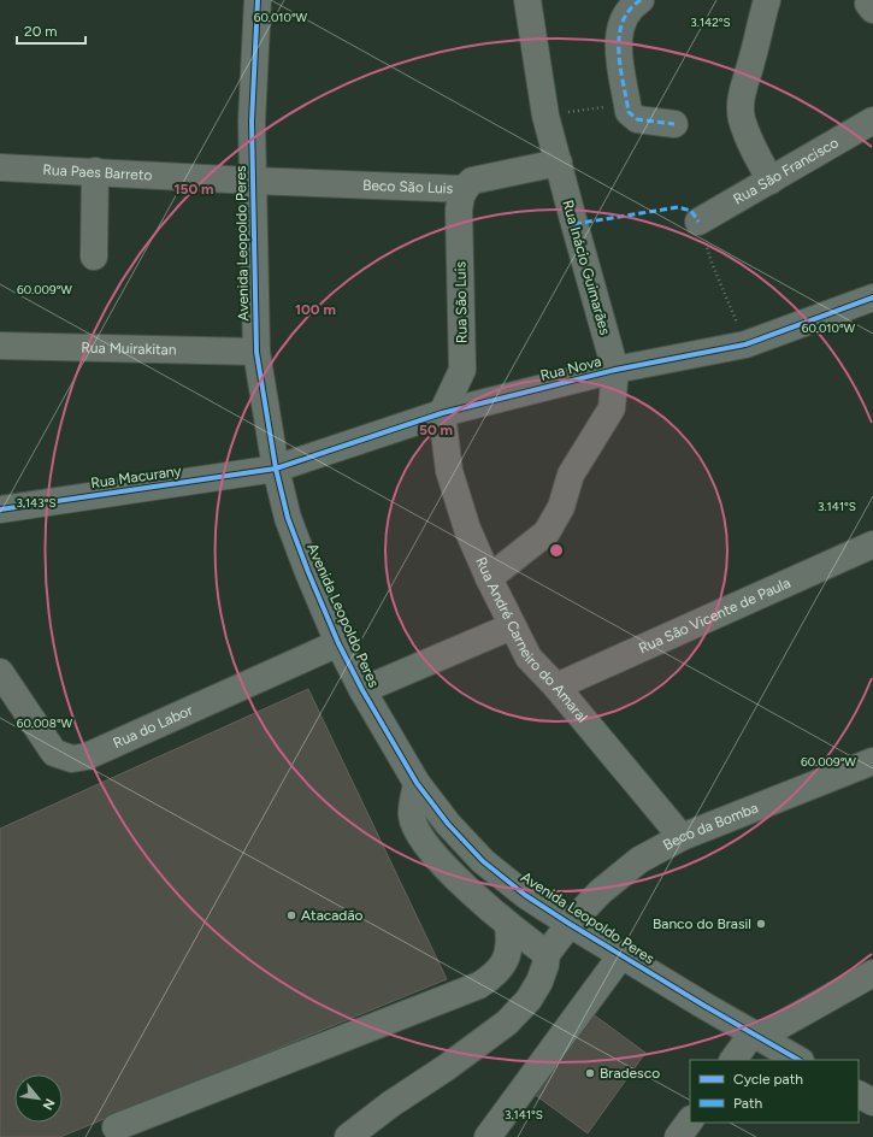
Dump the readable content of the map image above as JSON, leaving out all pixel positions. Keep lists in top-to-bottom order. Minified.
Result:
{"streets":{"street":["Rua São Francisco","Rua Paes Barreto","Beco São Luis","Avenida Leopoldo Peres","Rua Inácio Guimarães","Rua São Luis","Rua Muirakitan","Rua Nova","Rua Macurany","Rua São Vicente de Paula","Rua André Carneiro do Amaral","Rua do Labor","Beco da Bomba"]},"crossings":[["Rua Paes Barreto","Beco São Luis"],["Rua Paes Barreto","Avenida Leopoldo Peres"],["Beco São Luis","Avenida Leopoldo Peres"],["Beco São Luis","Rua Inácio Guimarães"],["Beco São Luis","Rua São Luis"],["Avenida Leopoldo Peres","Rua Muirakitan"],["Avenida Leopoldo Peres","Rua Nova"],["Avenida Leopoldo Peres","Rua Macurany"],["Avenida Leopoldo Peres","Rua do Labor"],["Avenida Leopoldo Peres","Beco da Bomba"],["Rua Inácio Guimarães","Rua Nova"],["Rua Inácio Guimarães","Rua André Carneiro do Amaral"],["Rua São Luis","Rua Nova"],["Rua São Luis","Rua André Carneiro do Amaral"],["Rua Nova","Rua Macurany"],["Rua Nova","Rua André Carneiro do Amaral"],["Rua São Vicente de Paula","Rua André Carneiro do Amaral"],["Rua André Carneiro do Amaral","Beco da Bomba"]],"places":["Atacadão","Banco do Brasil","Bradesco"],"legend":["Cycle path","Path"],"scale_bar":"20 m","north":"bottom right","coordinates":["60.010°W","3.142°S","60.009°W","3.143°S","3.141°S","60.008°W"],"rings":["150 m","100 m","50 m"]}
